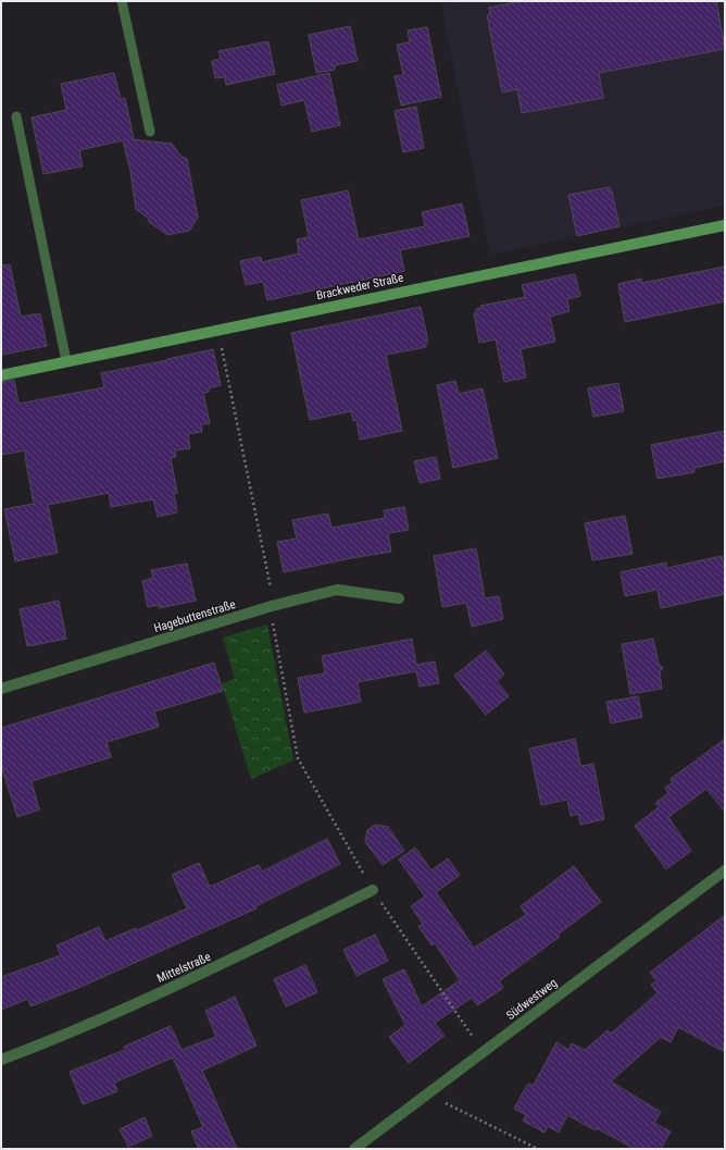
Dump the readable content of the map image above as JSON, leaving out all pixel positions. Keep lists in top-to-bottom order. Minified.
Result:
{"streets":{"main road":["Brackweder Straße"],"street":["Hagebuttenstraße","Mittelstraße","Südwestweg"]}}
